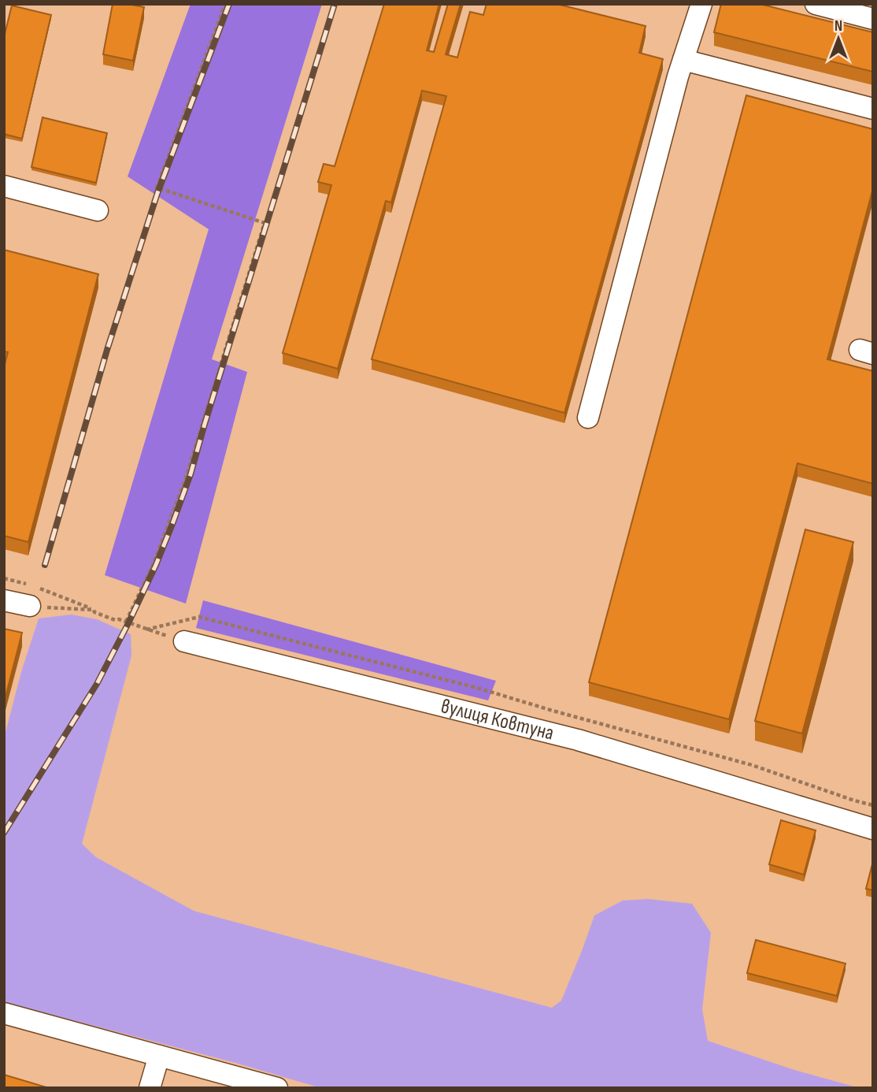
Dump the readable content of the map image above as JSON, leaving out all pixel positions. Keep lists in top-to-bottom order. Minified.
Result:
{"streets":{"street":["вулиця Ковтуна"]},"north":"top"}
